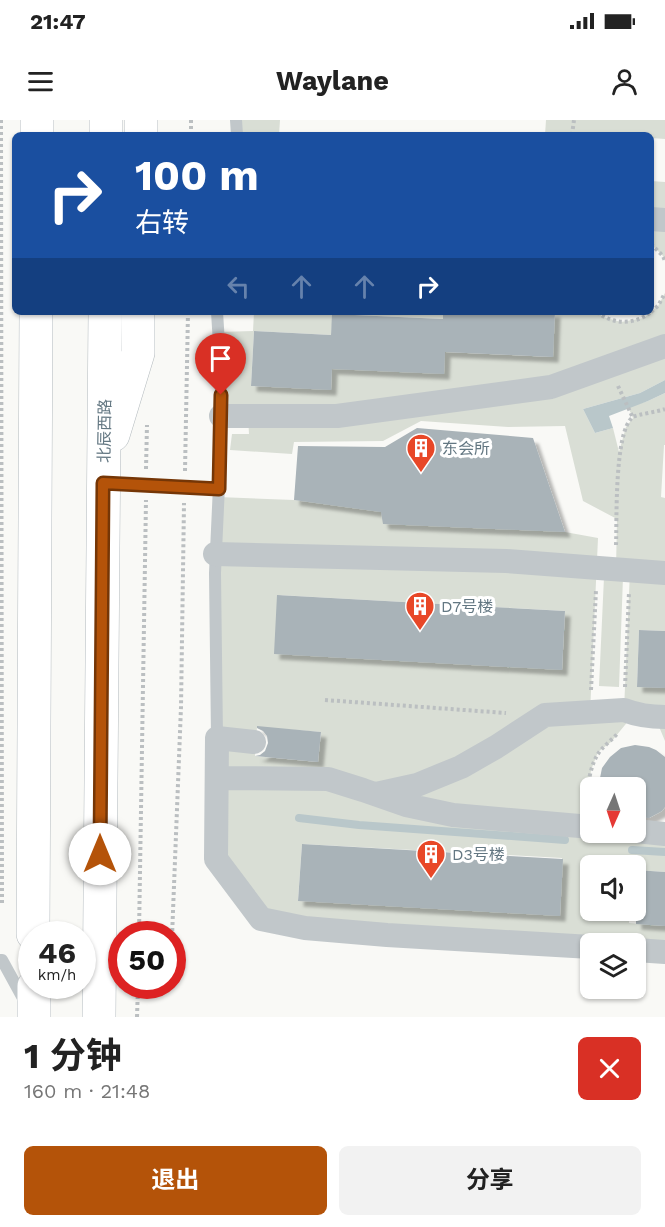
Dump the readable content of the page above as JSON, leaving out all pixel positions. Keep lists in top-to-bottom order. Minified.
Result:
{"streets":{"main road":["北辰西路"]},"places":{"building":["东会所","D7号楼","D3号楼"]},"north":"bottom","page":{"status":"21:47","header":"Waylane","turn":["100 m","右转"],"speed":"46 km/h","limit":"50","heading":["1 分钟","160 m · 21:48"],"buttons":["退出","分享"]}}
